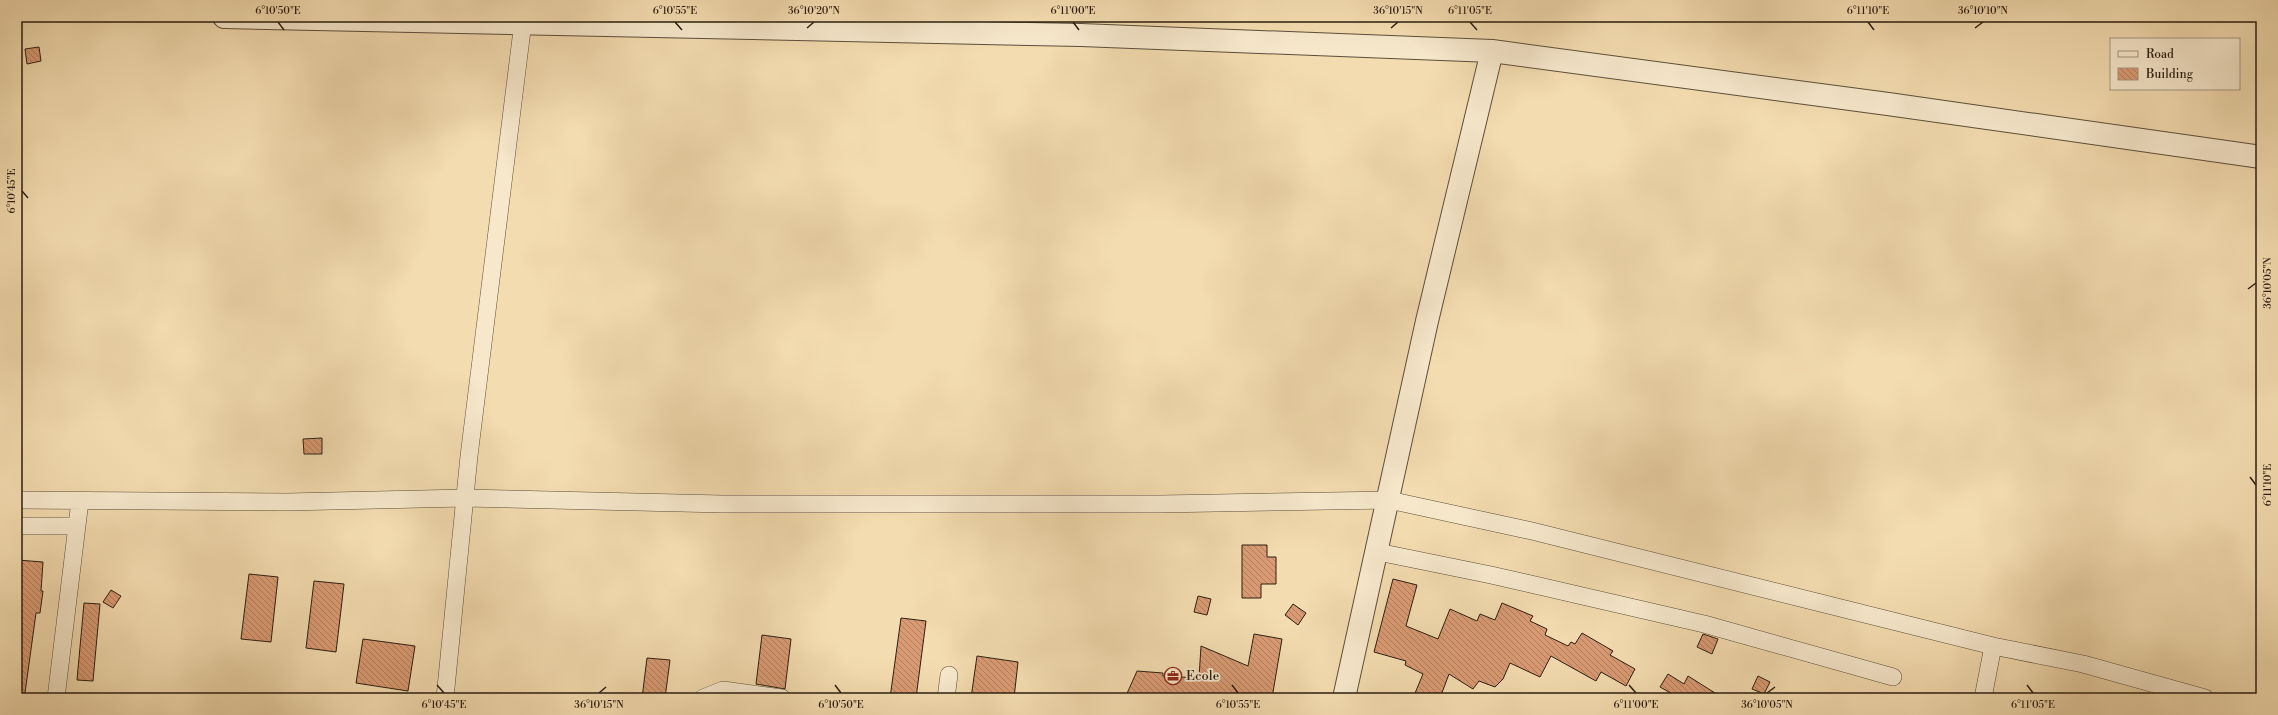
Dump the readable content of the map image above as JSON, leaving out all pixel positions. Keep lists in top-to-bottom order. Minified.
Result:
{"places":{"office":["Ecole"]},"legend":["Road","Building"],"coordinates":["6°10'50\"E","6°10'55\"E","36°10'20\"N","6°11'00\"E","36°10'15\"N","6°11'05\"E","6°11'10\"E","36°10'10\"N","6°10'45\"E","36°10'05\"N"]}
